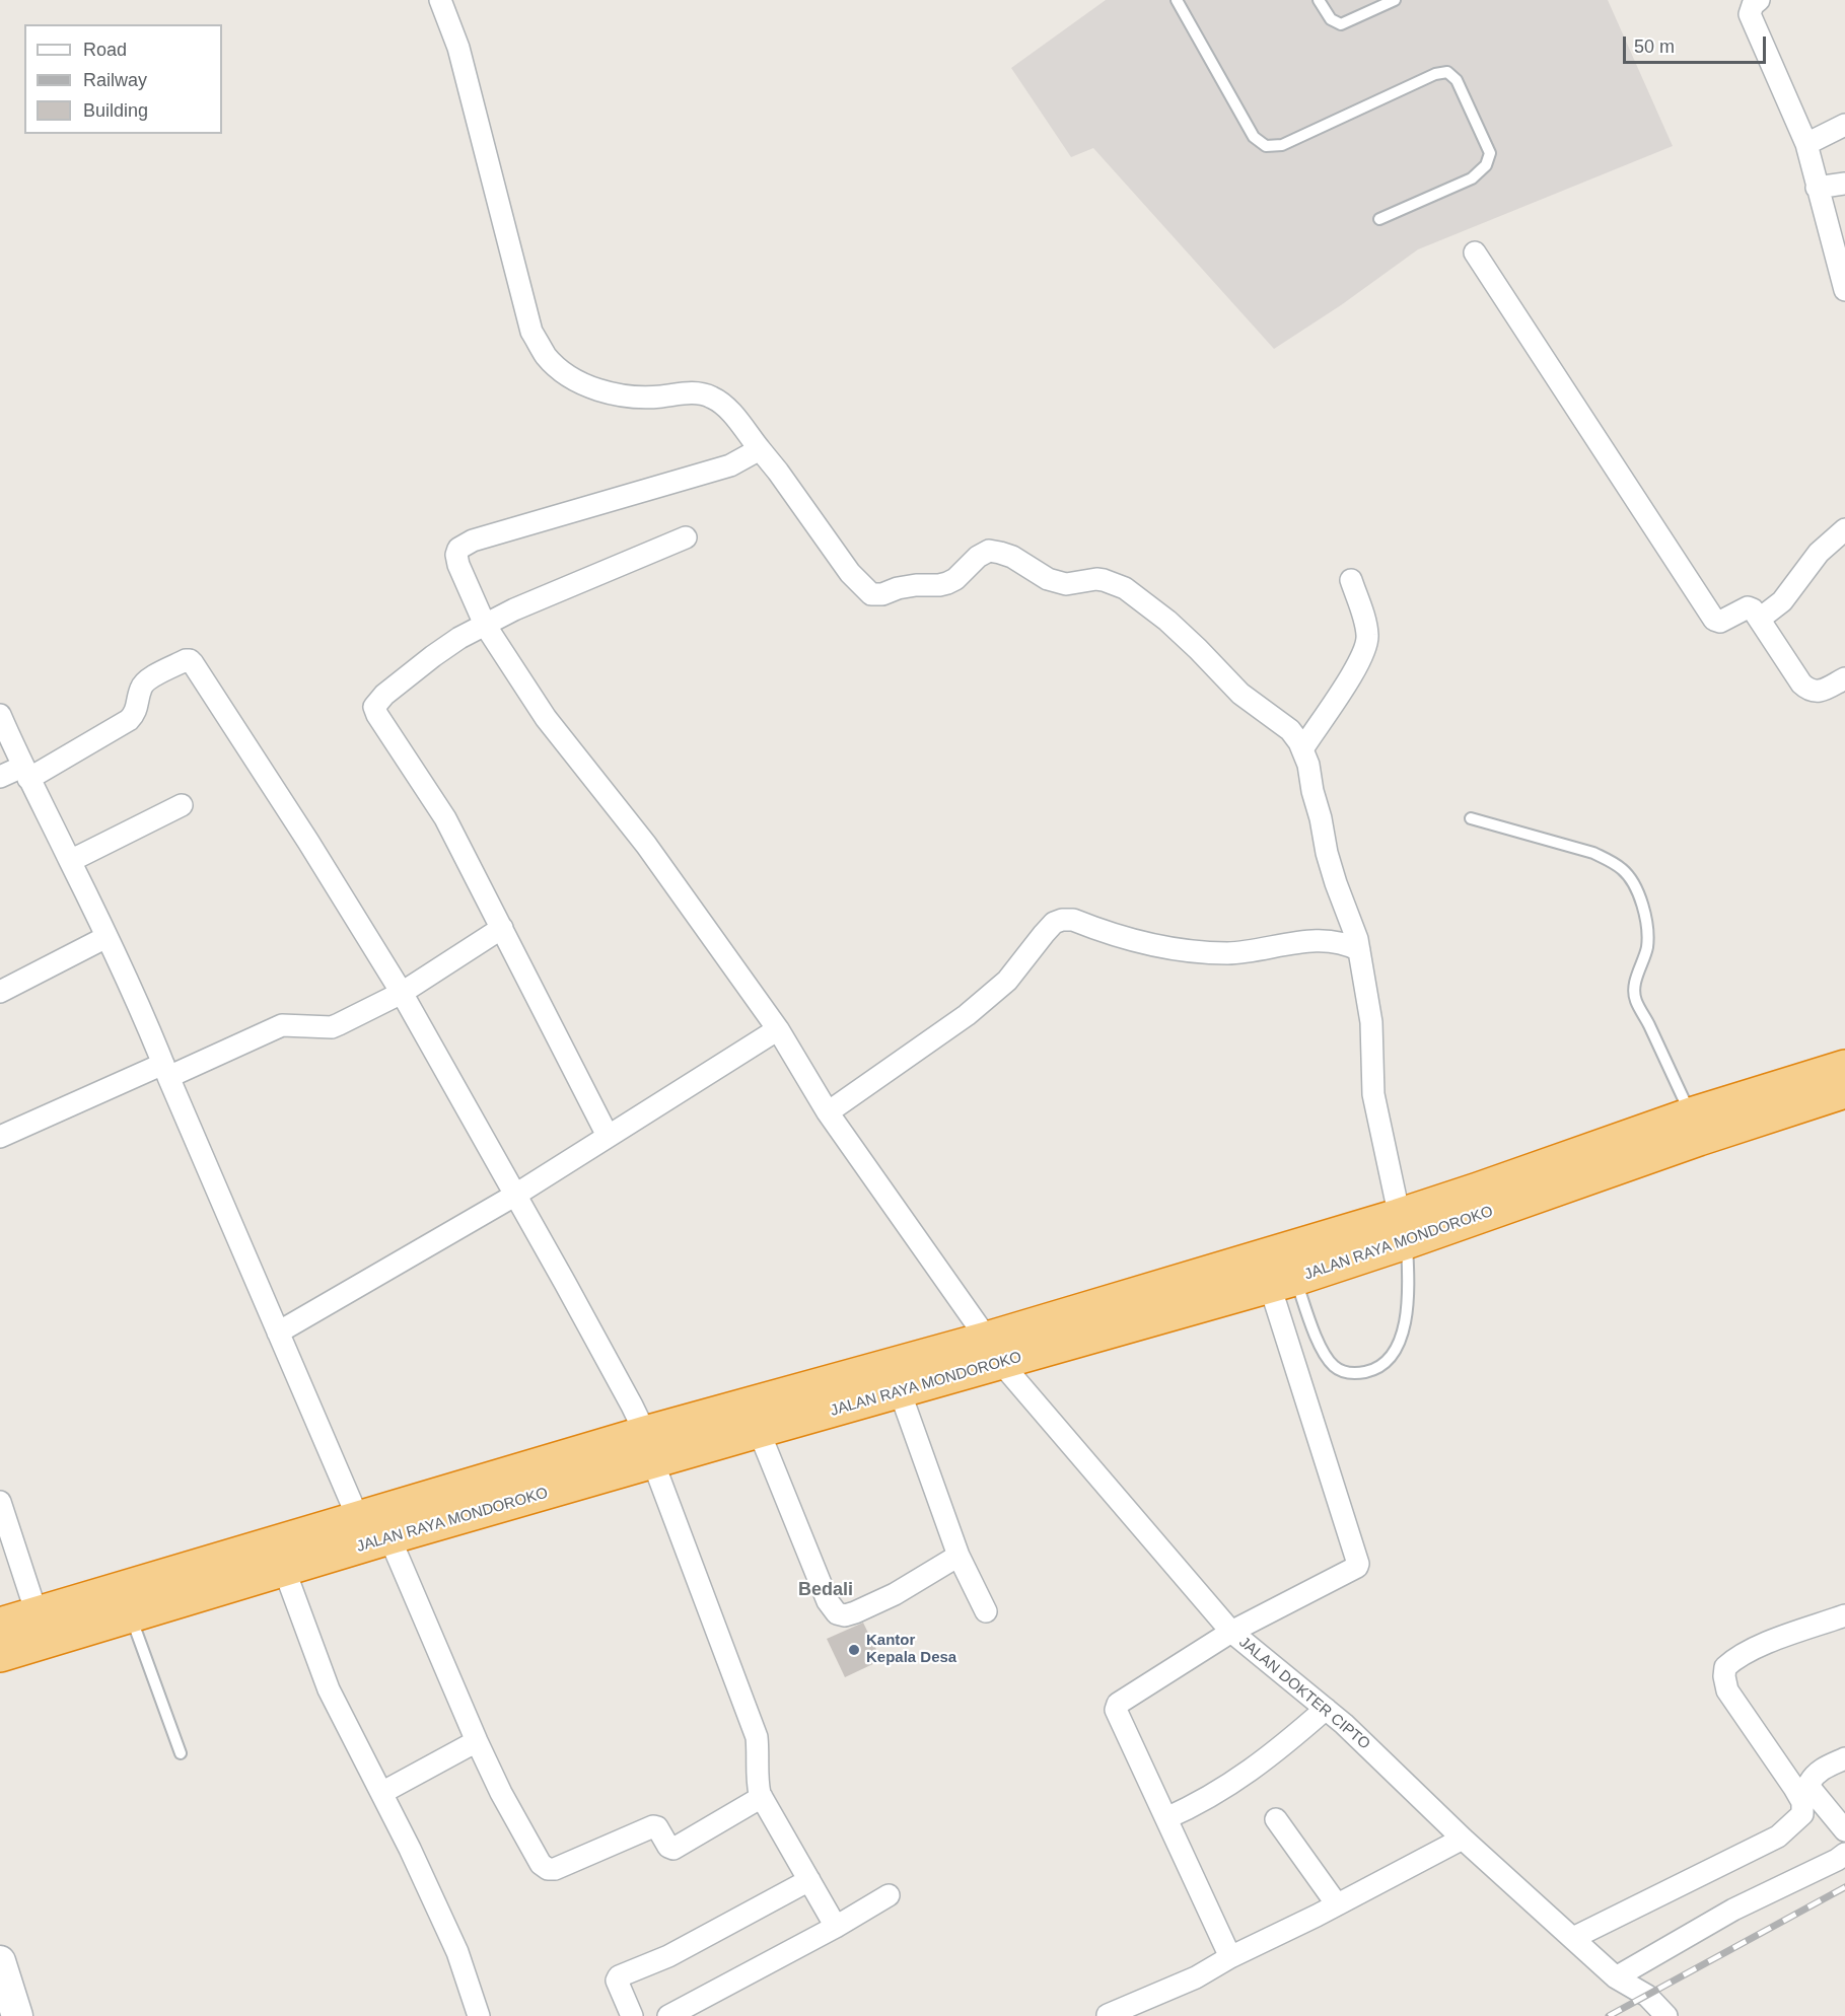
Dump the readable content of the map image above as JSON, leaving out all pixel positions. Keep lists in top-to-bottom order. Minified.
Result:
{"streets":{"highway":["JALAN RAYA MONDOROKO"],"street":["JALAN DOKTER CIPTO"]},"crossings":[["JALAN RAYA MONDOROKO","JALAN DOKTER CIPTO"]],"districts":["Bedali"],"places":["Kantor Kepala Desa"],"legend":["Road","Railway","Building"],"scale_bar":"50 m"}
